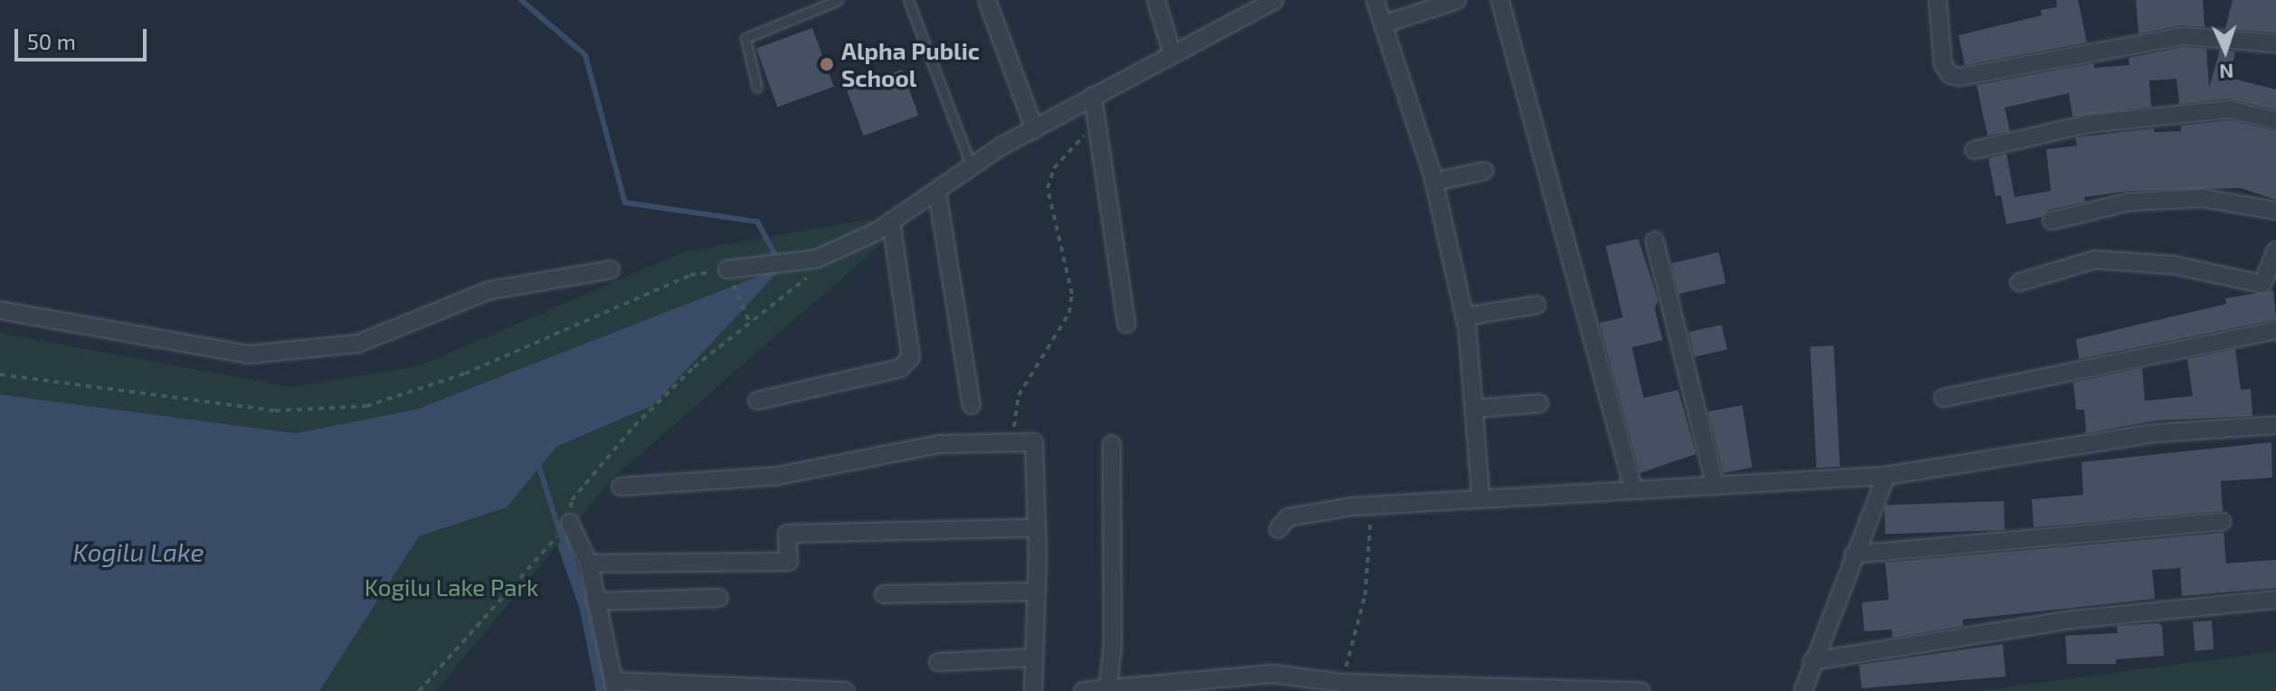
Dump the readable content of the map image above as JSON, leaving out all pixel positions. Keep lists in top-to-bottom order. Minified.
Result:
{"water":["Kogilu Lake"],"parks":["Kogilu Lake Park"],"places":["Alpha Public School"],"scale_bar":"50 m","north":"bottom"}
